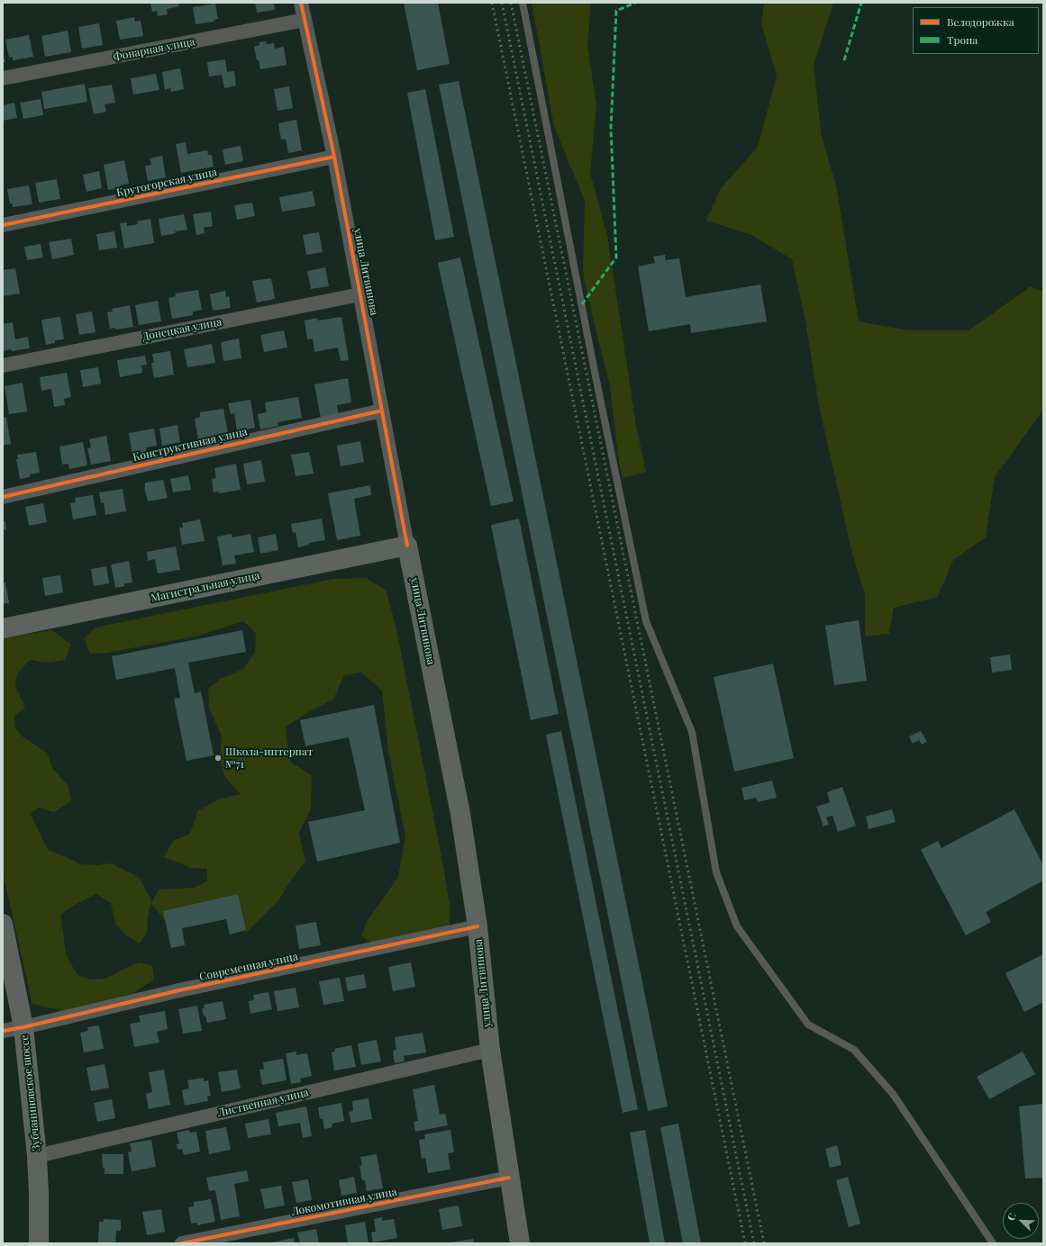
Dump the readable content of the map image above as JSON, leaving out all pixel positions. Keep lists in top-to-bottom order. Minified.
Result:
{"streets":{"main road":["улица Литвинова","Магистральная улица","Зубчаниновское шоссе"],"street":["Фонарная улица","Крутогорская улица","Донецкая улица","Конструктивная улица","Современная улица","Лиственная улица","Локомотивная улица"]},"crossings":[["Фонарная улица","улица Литвинова"],["Крутогорская улица","улица Литвинова"],["улица Литвинова","Донецкая улица"],["улица Литвинова","Конструктивная улица"],["улица Литвинова","Магистральная улица"],["улица Литвинова","Современная улица"],["улица Литвинова","Лиственная улица"],["улица Литвинова","Локомотивная улица"],["Современная улица","Зубчаниновское шоссе"],["Зубчаниновское шоссе","Лиственная улица"]],"places":["Школа-интернат №71"],"legend":["Велодорожка","Тропа"],"north":"top left"}
